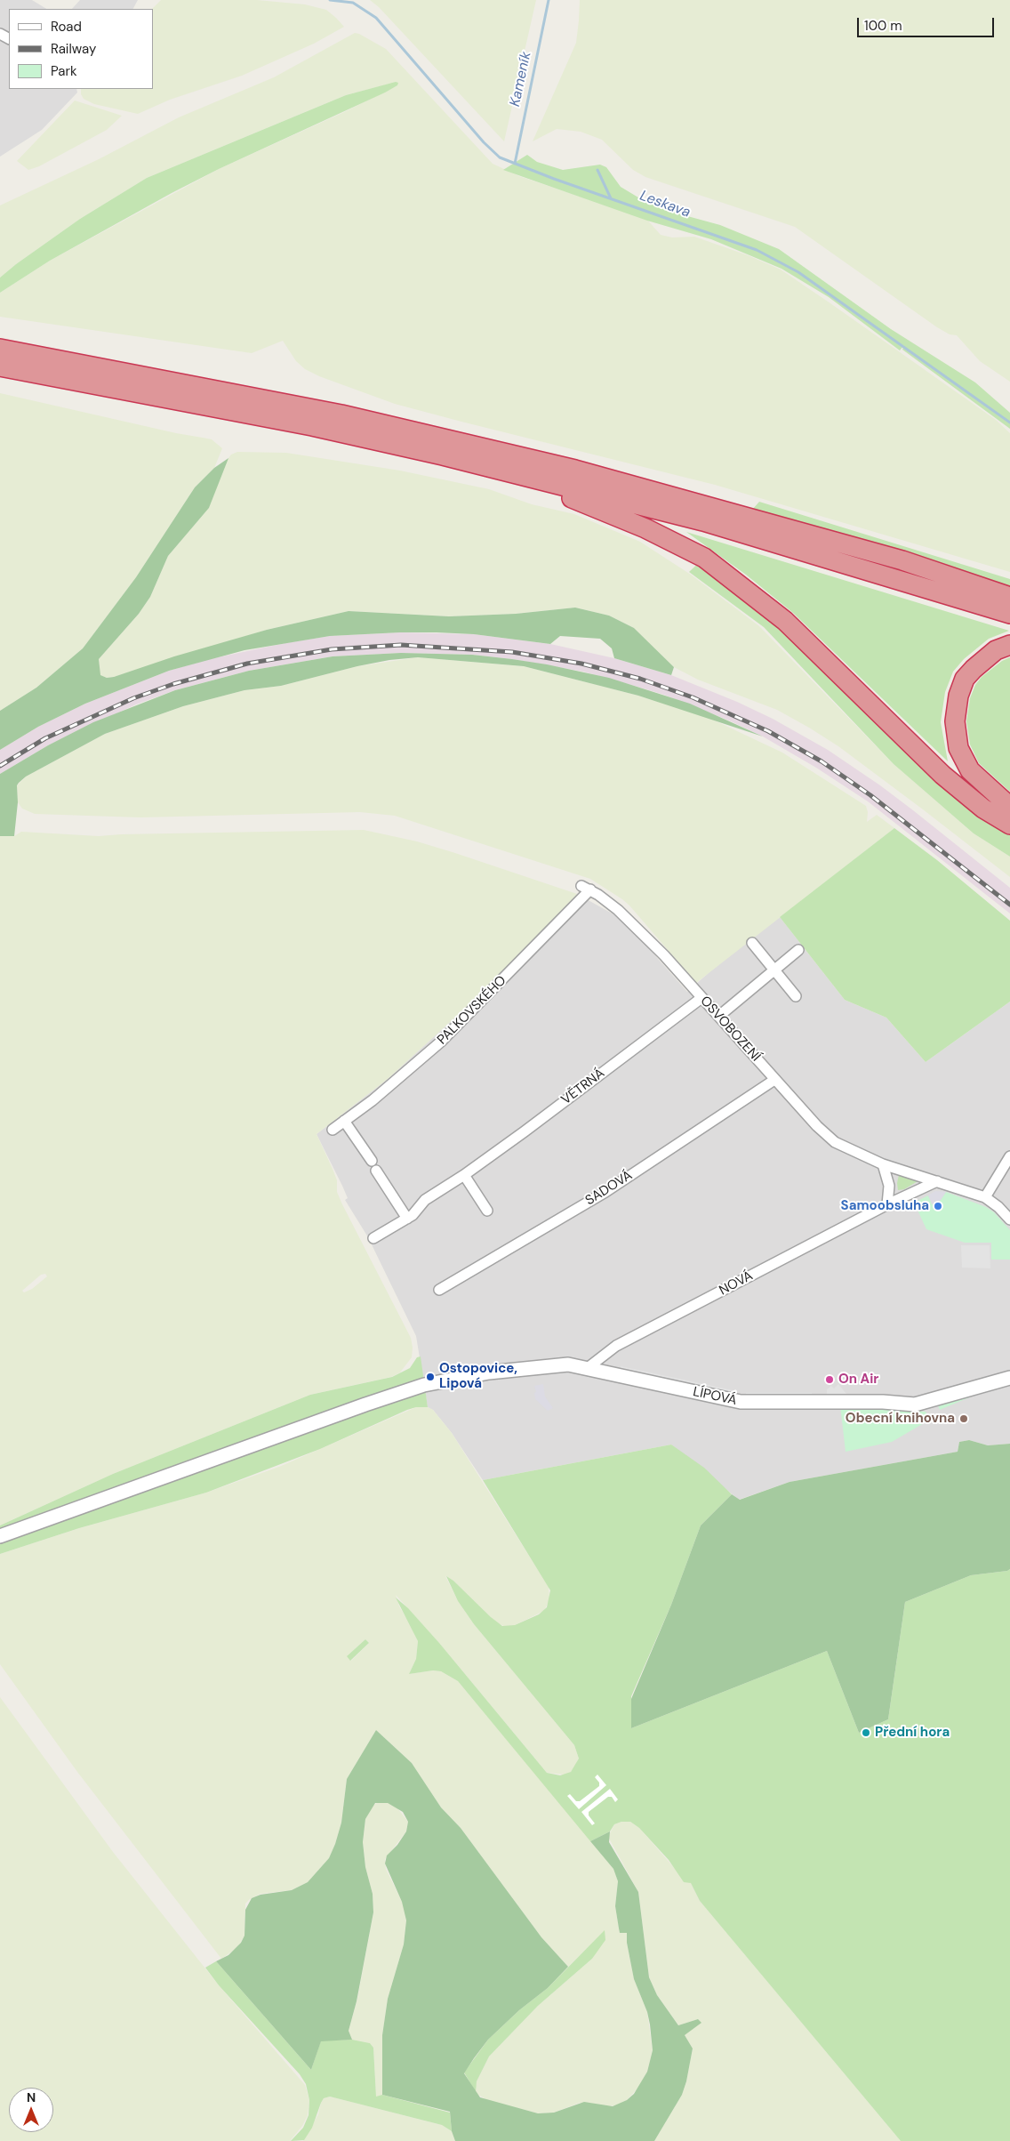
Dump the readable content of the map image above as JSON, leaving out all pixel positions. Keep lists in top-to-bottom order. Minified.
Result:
{"streets":{"street":["PALKOVSKÉHO","OSVOBOZENÍ","VĚTRNÁ","SADOVÁ","NOVÁ","LÍPOVÁ"]},"crossings":[["PALKOVSKÉHO","OSVOBOZENÍ"],["OSVOBOZENÍ","VĚTRNÁ"],["OSVOBOZENÍ","SADOVÁ"],["OSVOBOZENÍ","NOVÁ"],["NOVÁ","LÍPOVÁ"]],"water":["Kameník","Leskava"],"places":["Samoobsluha","Ostopovice, Lipová","On Air","Obecní knihovna","Přední hora"],"legend":["Road","Railway","Park"],"scale_bar":"100 m","north":"top"}
